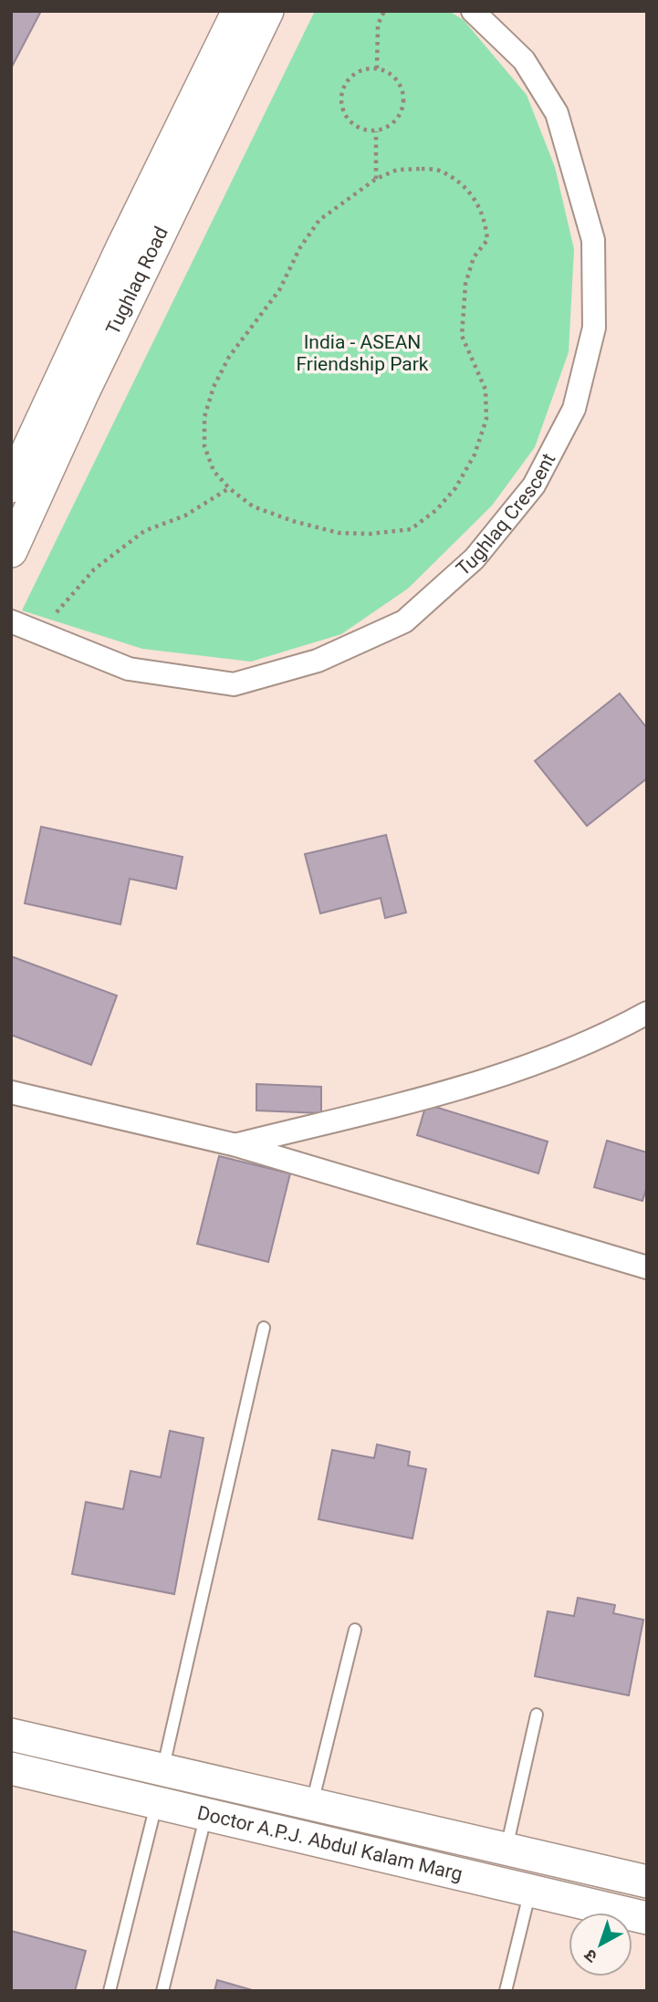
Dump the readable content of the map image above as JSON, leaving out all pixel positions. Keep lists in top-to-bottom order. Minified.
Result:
{"streets":{"main road":["Tughlaq Road","Doctor A.P.J. Abdul Kalam Marg"],"street":["Tughlaq Crescent"]},"parks":["India - ASEAN Friendship Park"],"north":"bottom left"}
